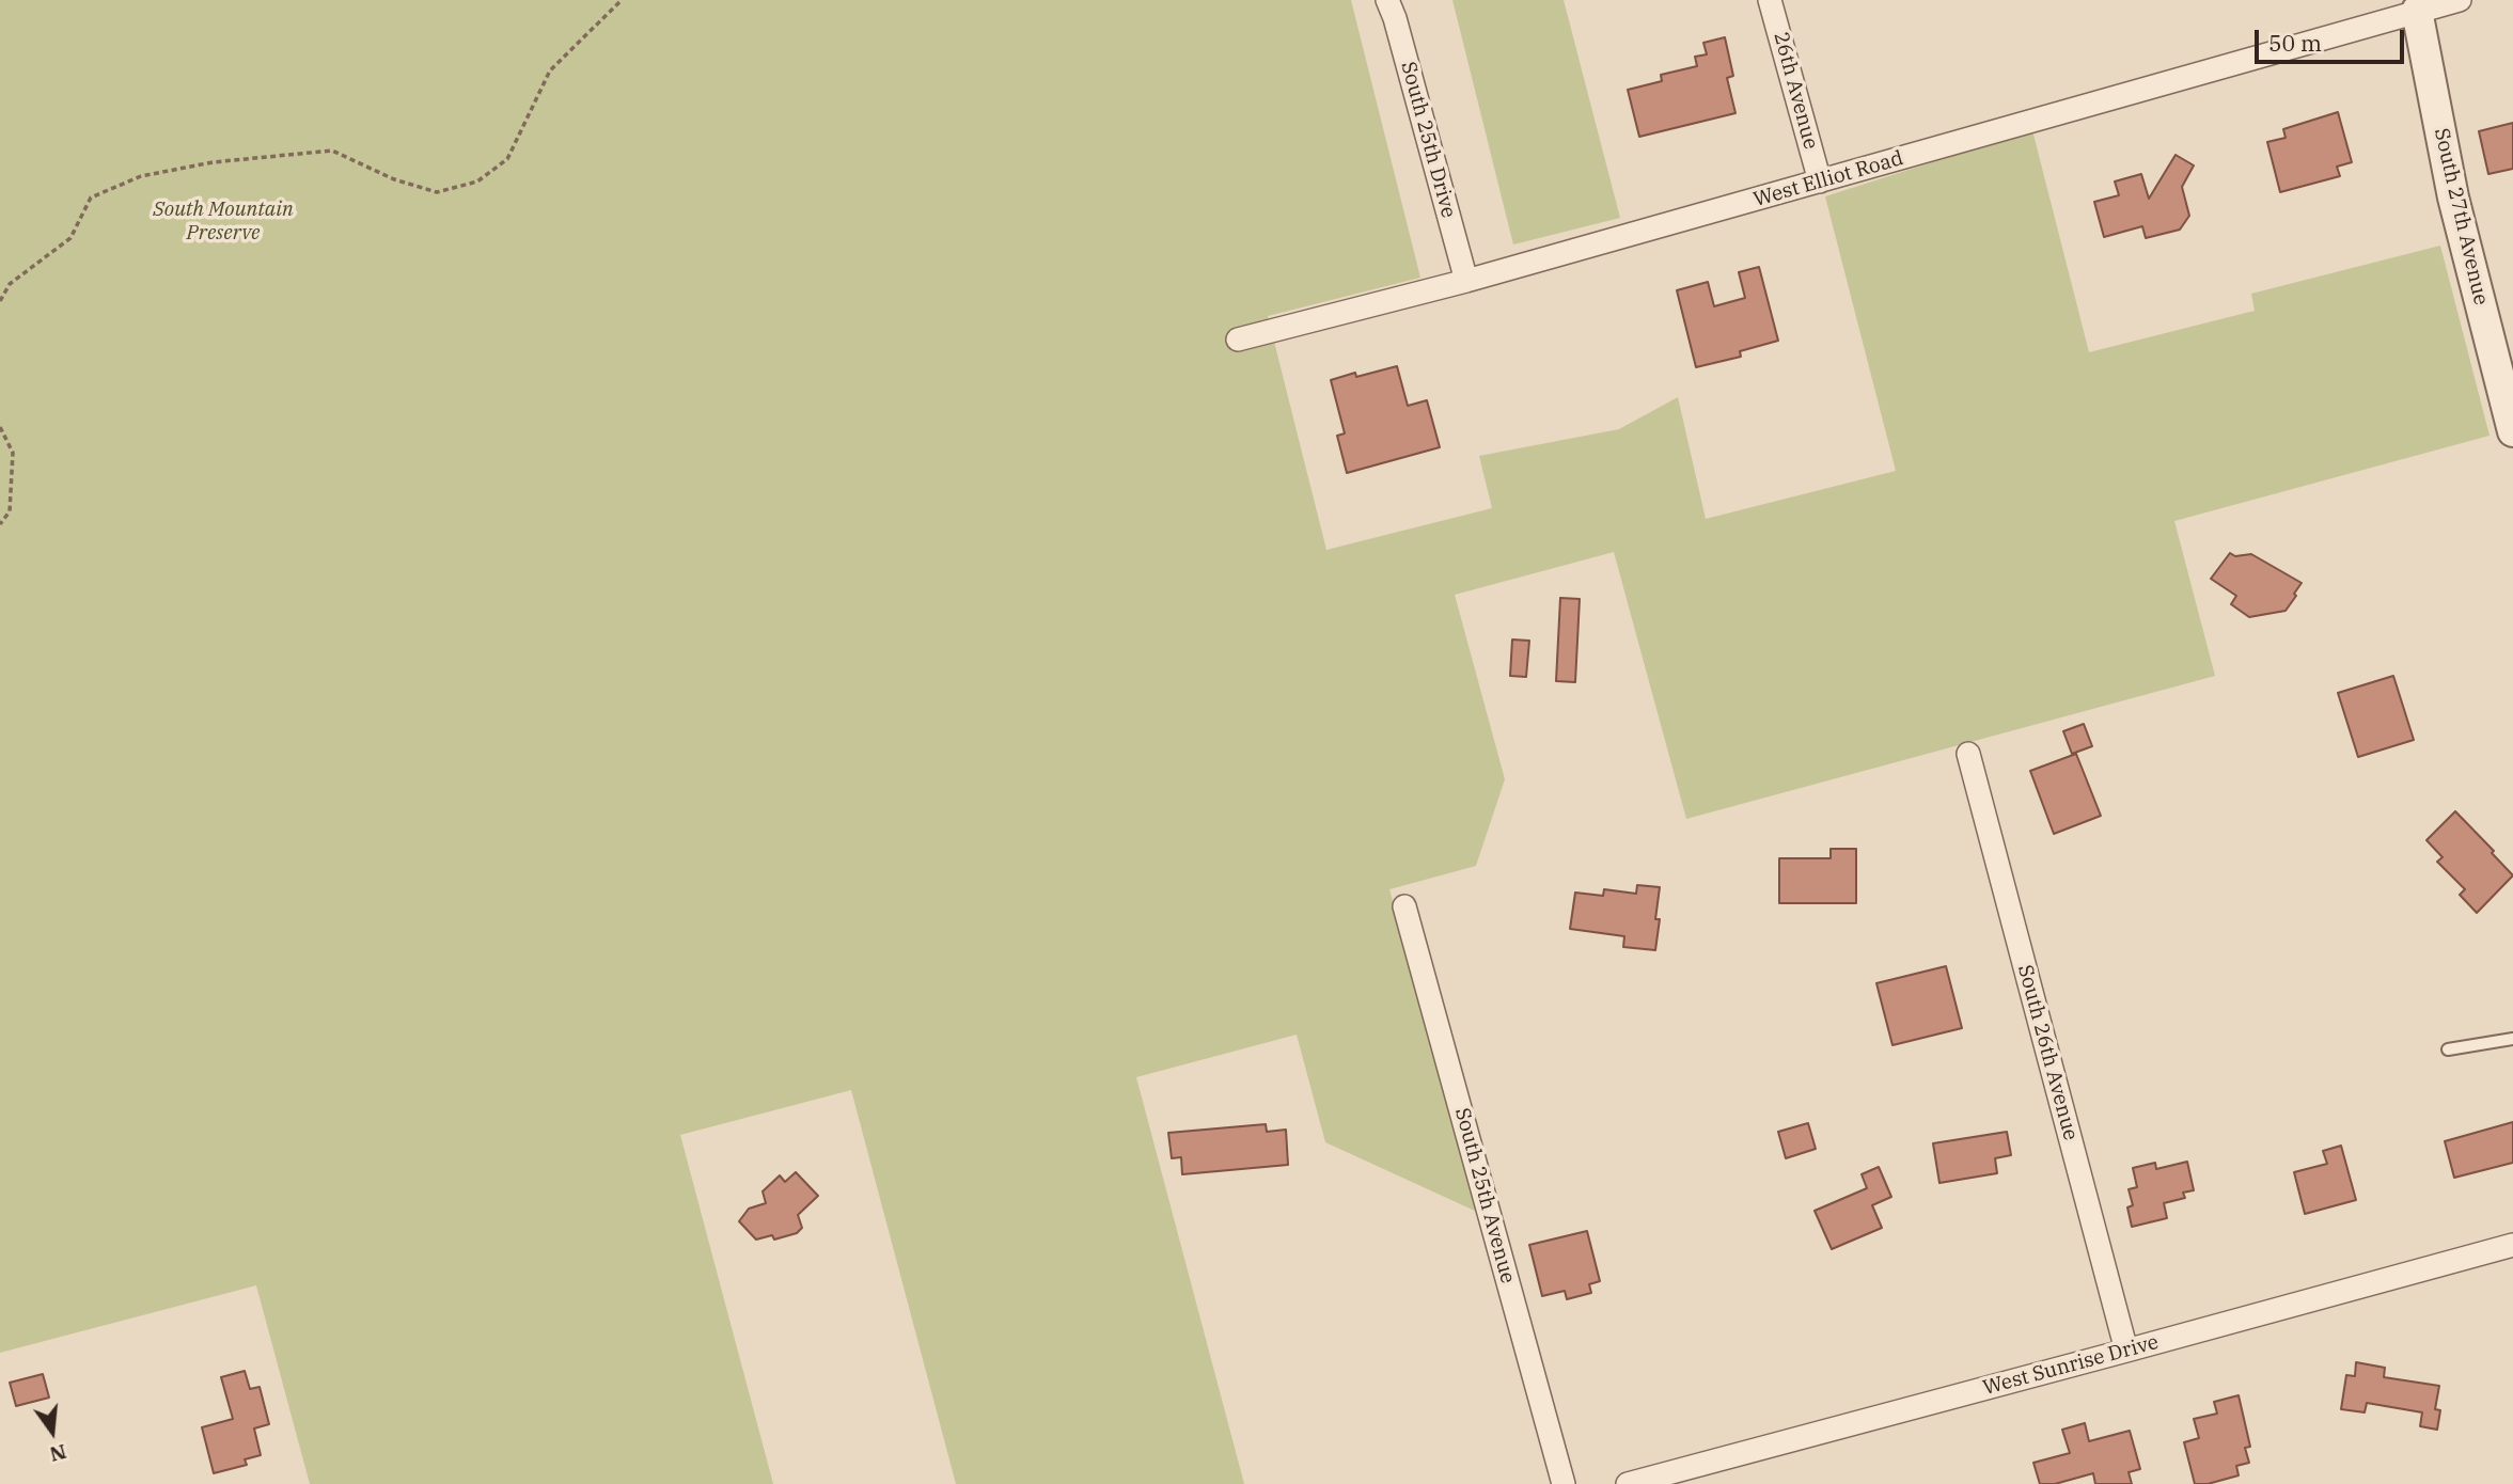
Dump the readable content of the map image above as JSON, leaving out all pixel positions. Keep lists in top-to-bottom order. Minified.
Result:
{"streets":{"street":["26th Avenue","South 25th Drive","West Elliot Road","South 27th Avenue","South 26th Avenue","South 25th Avenue","West Sunrise Drive"]},"crossings":[["26th Avenue","West Elliot Road"],["South 25th Drive","West Elliot Road"],["West Elliot Road","South 27th Avenue"],["South 26th Avenue","West Sunrise Drive"]],"parks":["South Mountain Preserve"],"scale_bar":"50 m","north":"bottom"}
